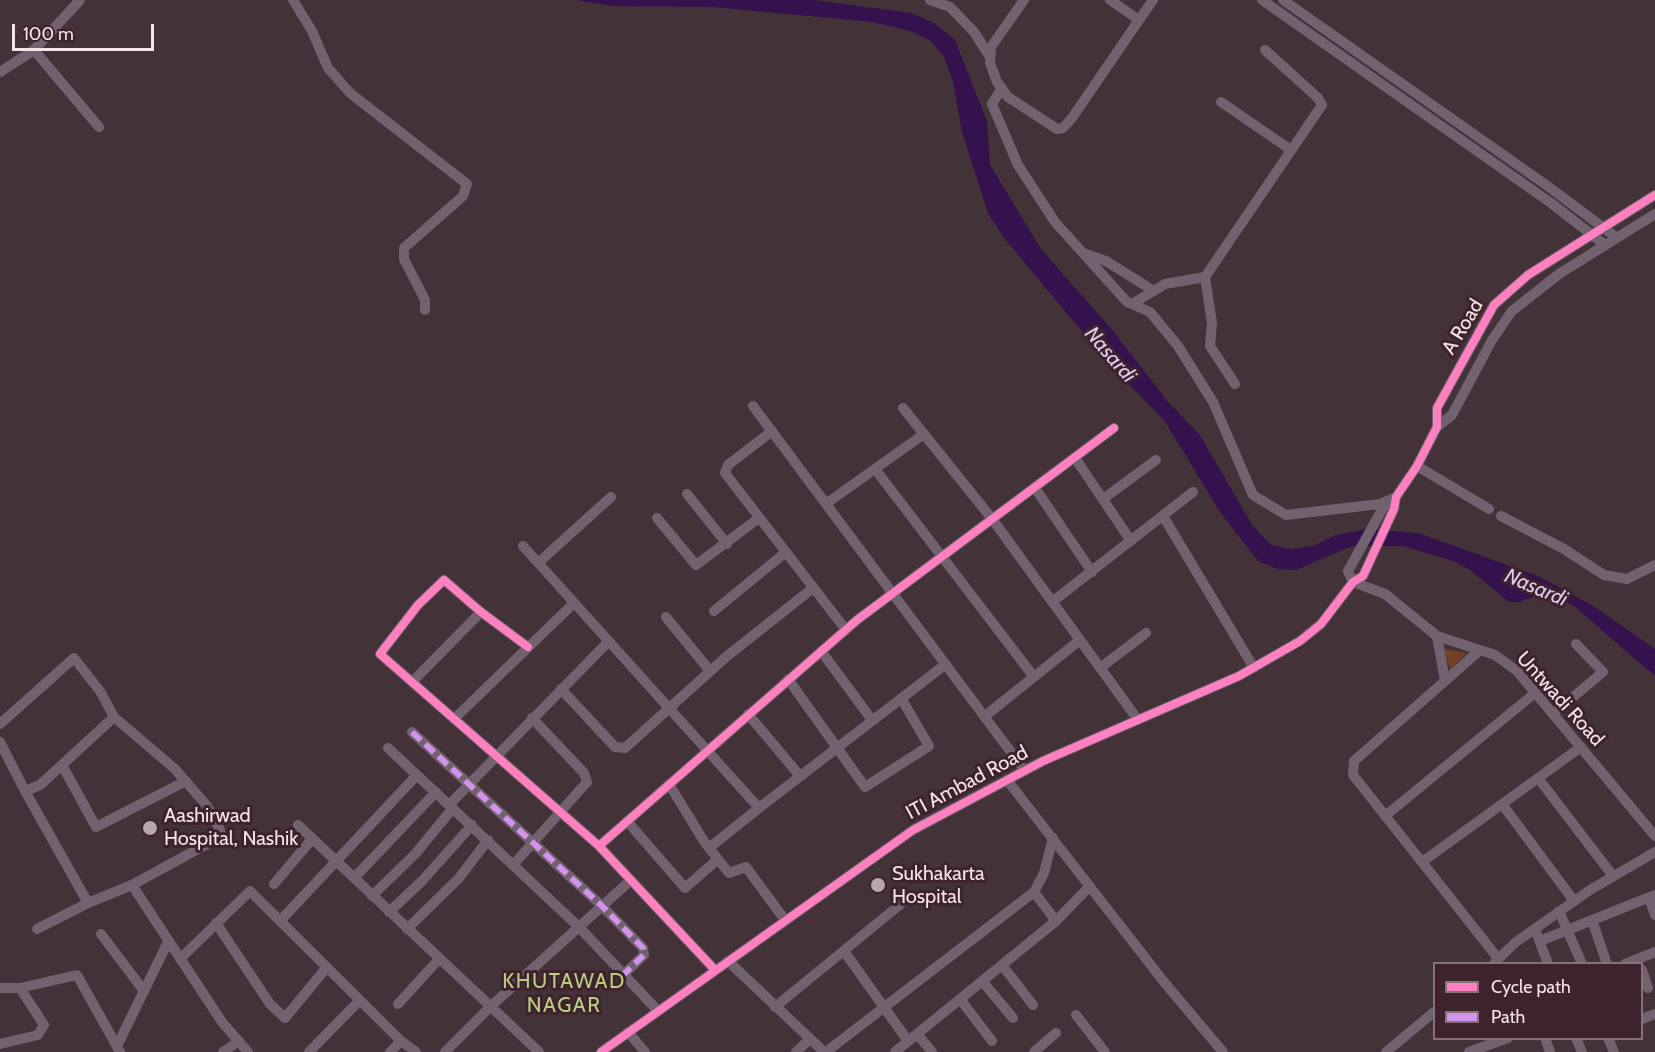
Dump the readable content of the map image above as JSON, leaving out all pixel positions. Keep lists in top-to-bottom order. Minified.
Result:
{"streets":{"street":["A Road","Untwadi Road","ITI Ambad Road"]},"crossings":[["A Road","ITI Ambad Road"],["Untwadi Road","ITI Ambad Road"]],"districts":["KHUTAWAD NAGAR"],"water":["Nasardi"],"places":["Aashirwad Hospital, Nashik","Sukhakarta Hospital"],"legend":["Cycle path","Path"],"scale_bar":"100 m"}
